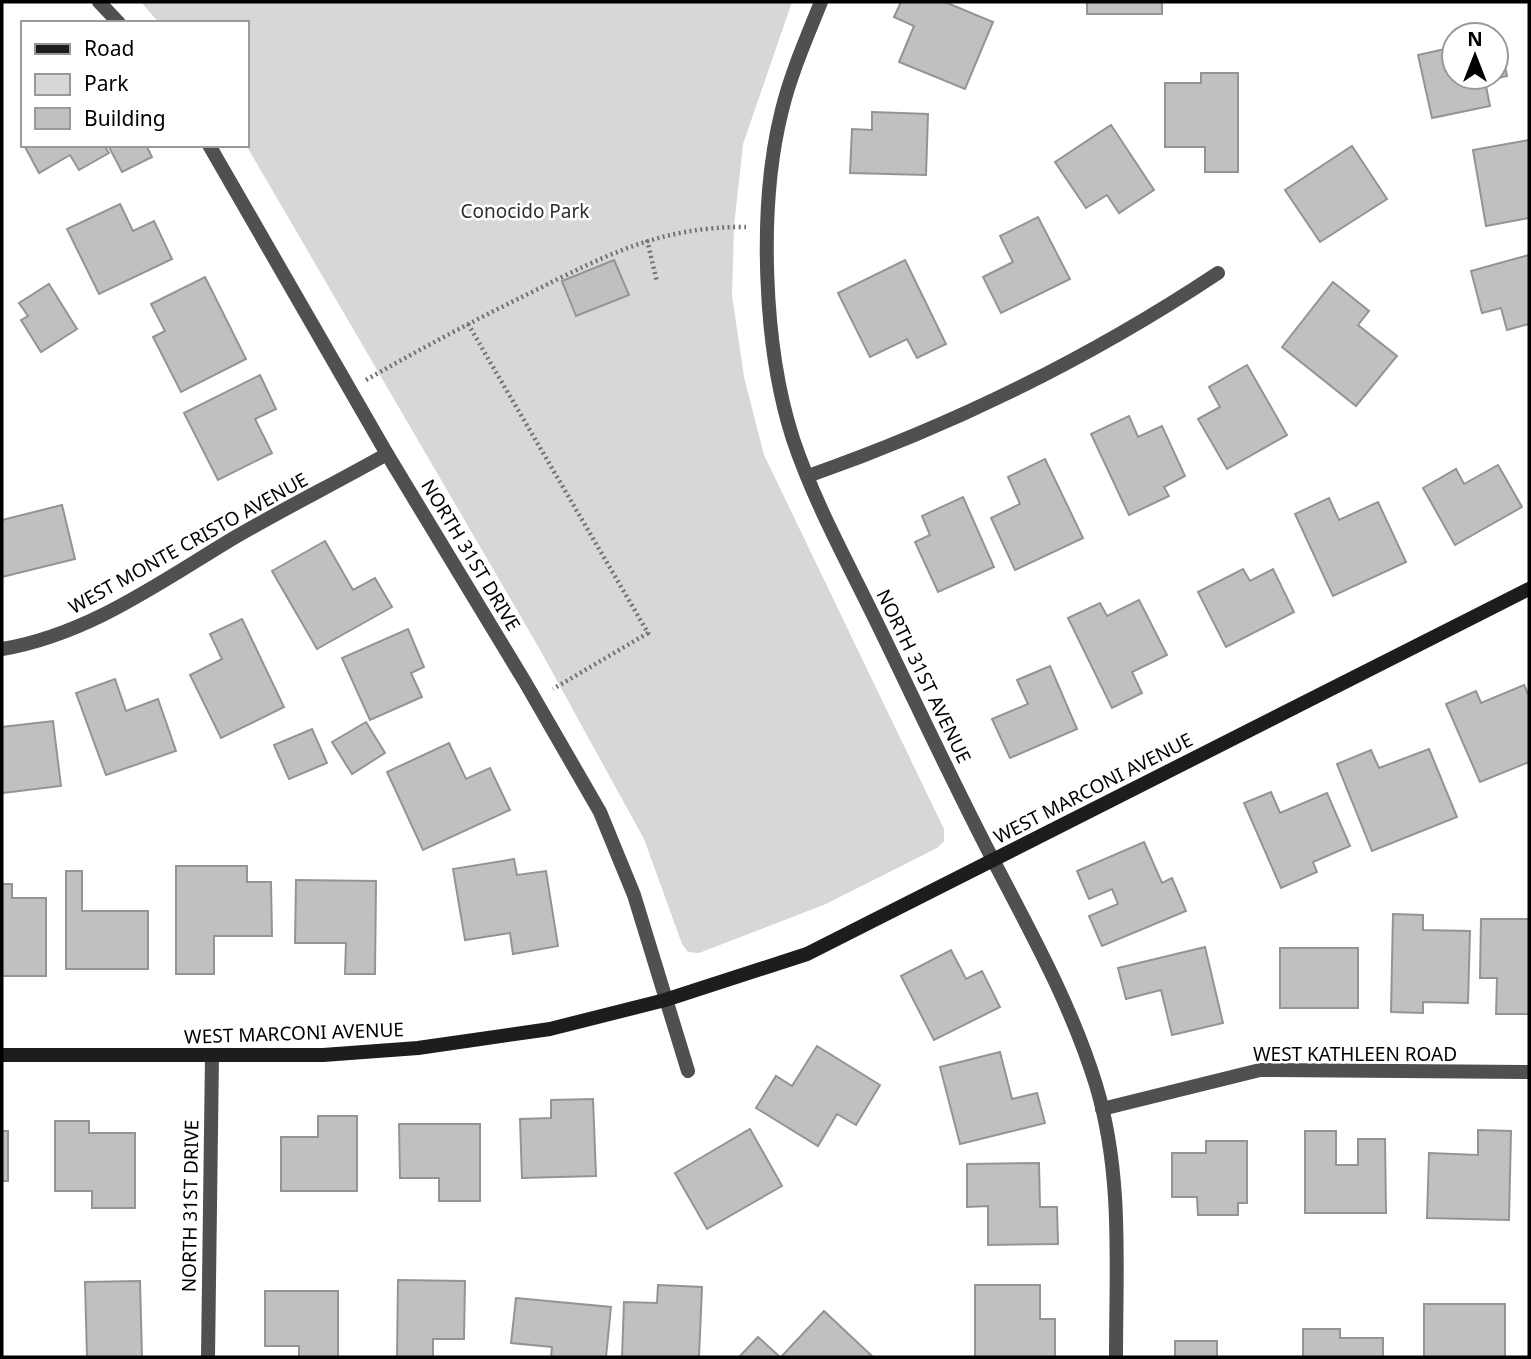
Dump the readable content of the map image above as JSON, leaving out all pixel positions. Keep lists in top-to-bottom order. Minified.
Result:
{"streets":{"street":["WEST MONTE CRISTO AVENUE","NORTH 31ST DRIVE","NORTH 31ST AVENUE","WEST MARCONI AVENUE","WEST KATHLEEN ROAD"]},"crossings":[["WEST MONTE CRISTO AVENUE","NORTH 31ST DRIVE"],["NORTH 31ST DRIVE","WEST MARCONI AVENUE"],["NORTH 31ST AVENUE","WEST MARCONI AVENUE"],["NORTH 31ST AVENUE","WEST KATHLEEN ROAD"]],"parks":["Conocido Park"],"legend":["Road","Park","Building"],"north":"top"}
